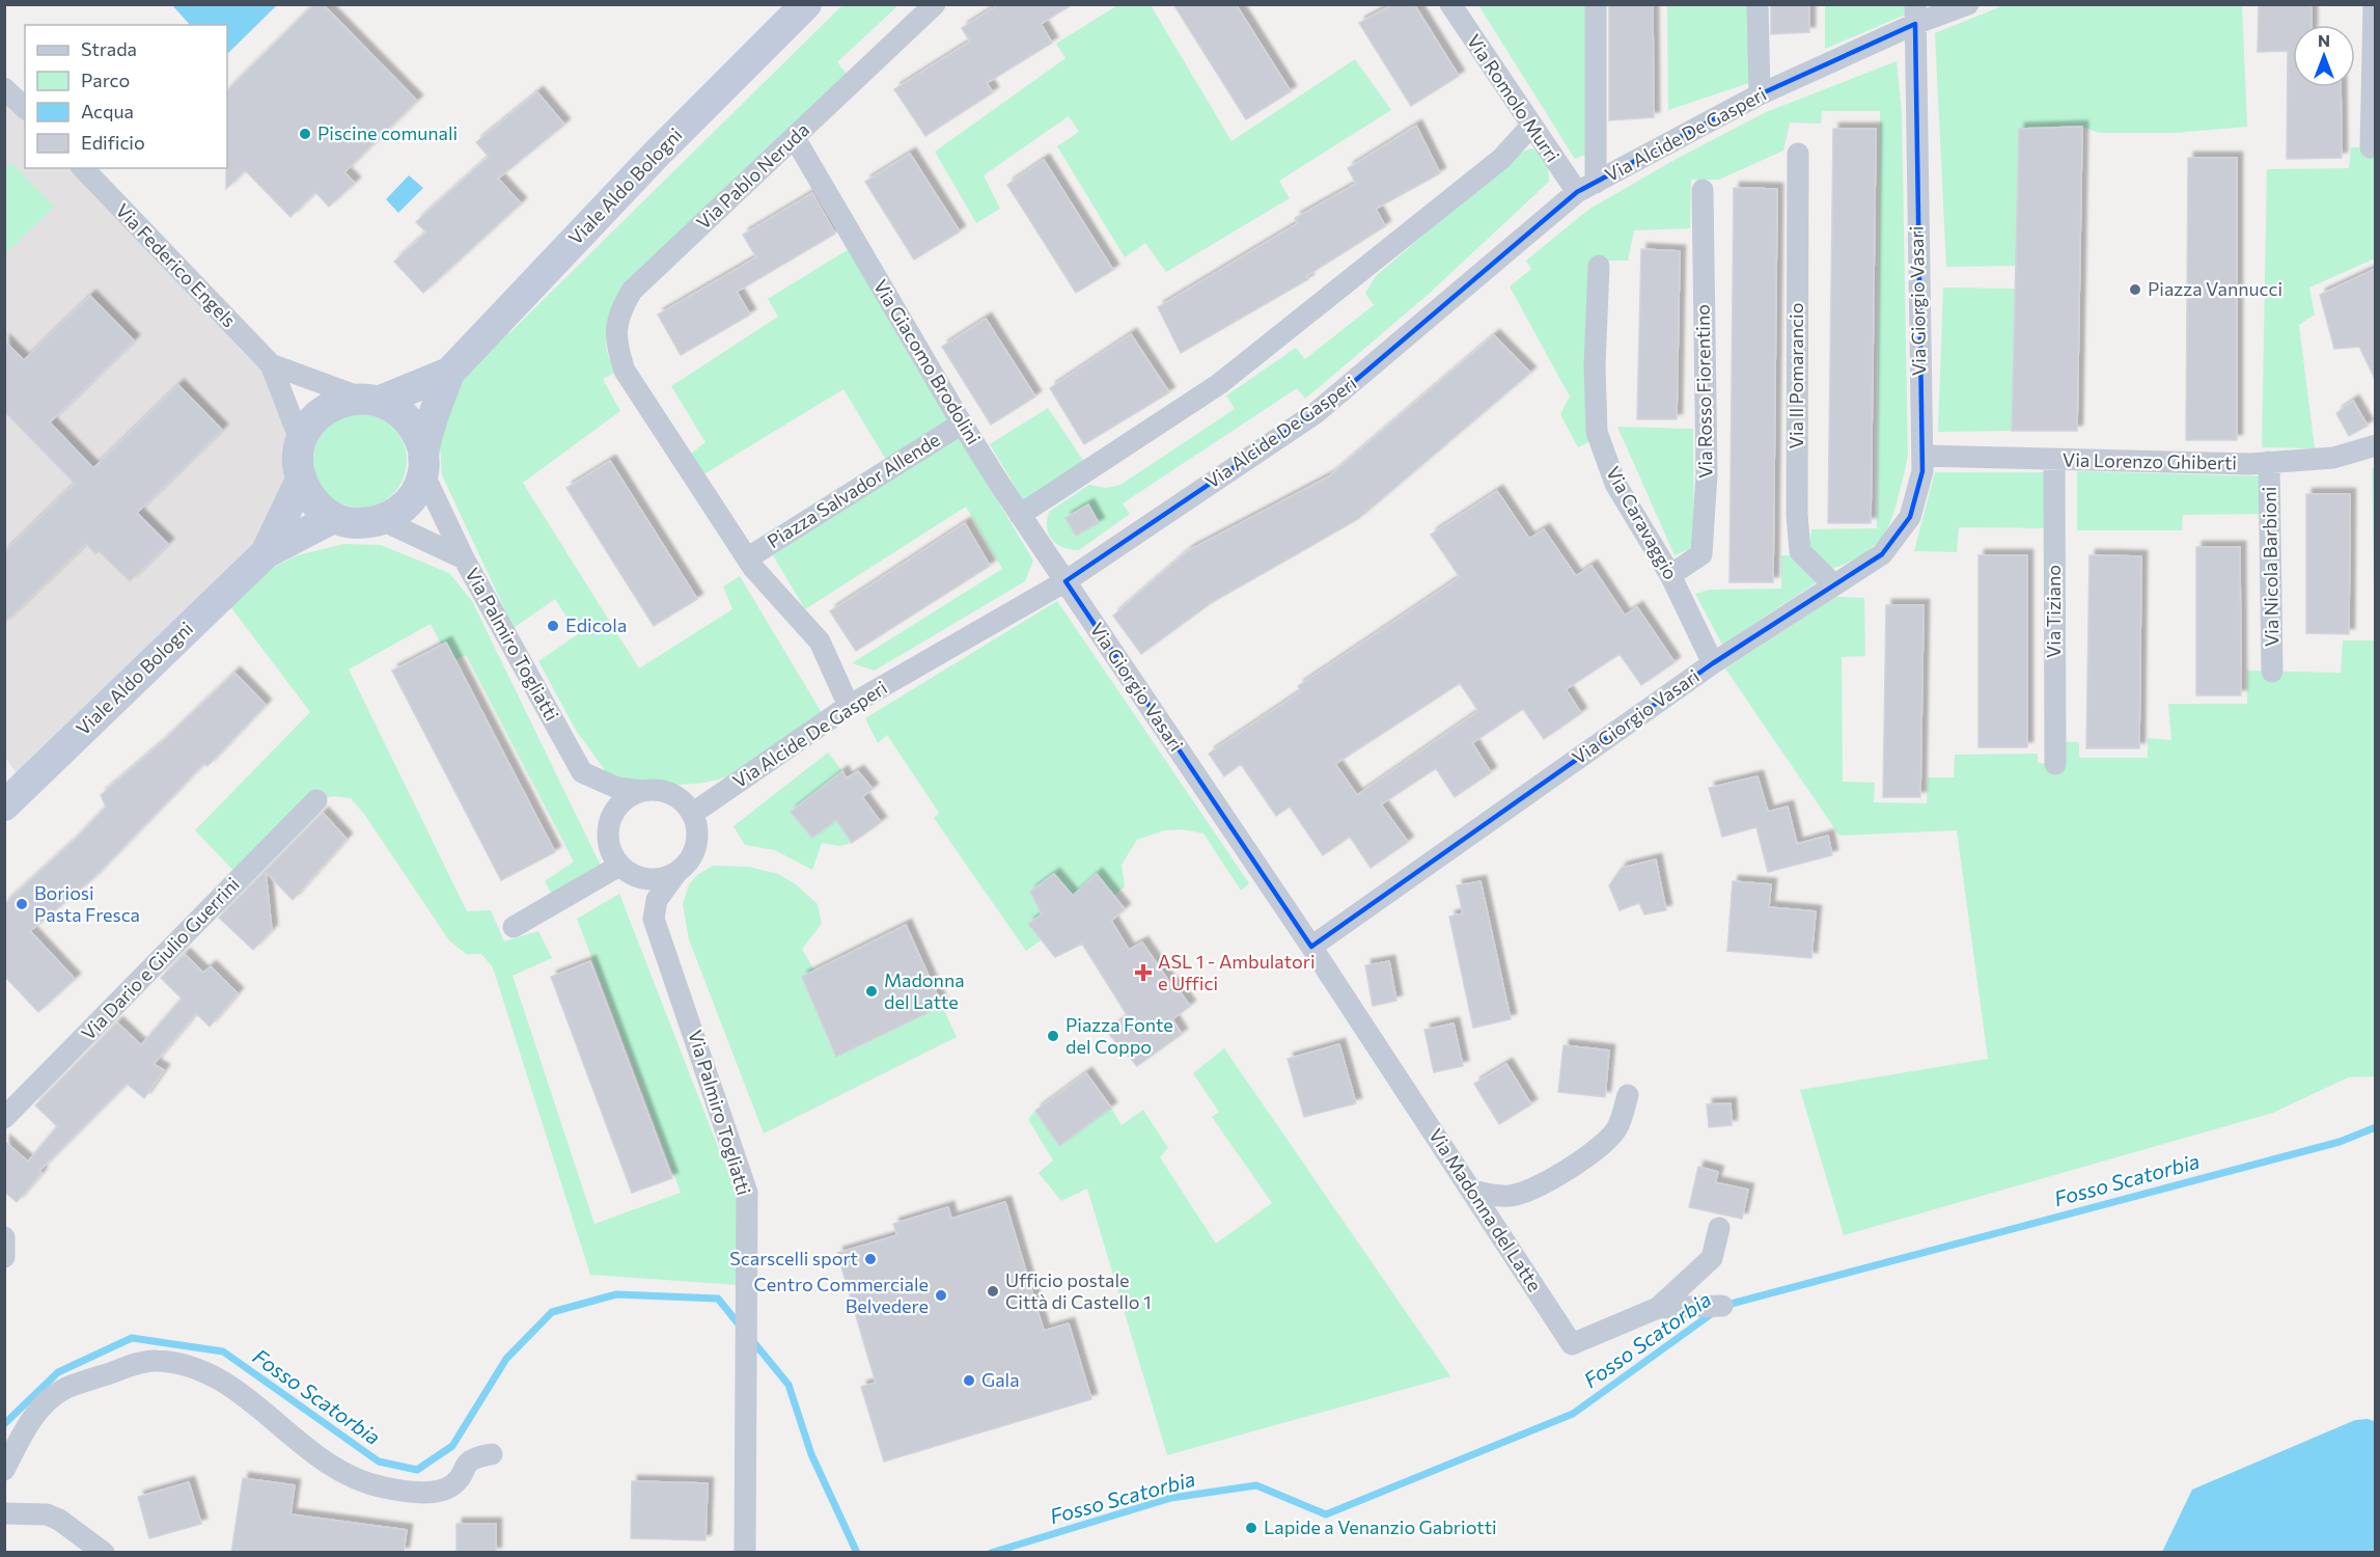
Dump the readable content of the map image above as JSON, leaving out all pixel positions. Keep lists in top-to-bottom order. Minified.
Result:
{"streets":{"main road":["Viale Aldo Bologni"],"street":["Via Romolo Murri","Via Alcide De Gasperi","Via Pablo Neruda","Via Federico Engels","Via Giorgio Vasari","Via Giacomo Brodolini","Via Il Pomarancio","Via Rosso Fiorentino","Via Lorenzo Ghiberti","Piazza Salvador Allende","Via Caravaggio","Via Nicola Barbioni","Via Tiziano","Via Palmiro Togliatti","Via Dario e Giulio Guerrini","Via Madonna del Latte"]},"crossings":[["Via Romolo Murri","Via Alcide De Gasperi"],["Via Alcide De Gasperi","Via Giorgio Vasari"],["Via Alcide De Gasperi","Via Giacomo Brodolini"],["Via Alcide De Gasperi","Piazza Salvador Allende"],["Via Alcide De Gasperi","Via Palmiro Togliatti"],["Via Pablo Neruda","Via Giacomo Brodolini"],["Via Pablo Neruda","Piazza Salvador Allende"],["Viale Aldo Bologni","Via Federico Engels"],["Viale Aldo Bologni","Via Palmiro Togliatti"],["Via Federico Engels","Via Palmiro Togliatti"],["Via Giorgio Vasari","Via Giacomo Brodolini"],["Via Giorgio Vasari","Via Il Pomarancio"],["Via Giorgio Vasari","Via Lorenzo Ghiberti"],["Via Giorgio Vasari","Via Caravaggio"],["Via Giorgio Vasari","Via Madonna del Latte"],["Via Giacomo Brodolini","Piazza Salvador Allende"],["Via Rosso Fiorentino","Via Caravaggio"],["Via Lorenzo Ghiberti","Via Nicola Barbioni"],["Via Lorenzo Ghiberti","Via Tiziano"]],"water":["Fosso Scatorbia"],"places":{"other":["Piscine comunali","Piazza Vannucci","Edicola","Boriosi Pasta Fresca","Madonna del Latte","Piazza Fonte del Coppo","Scarscelli sport","Ufficio postale Città di Castello 1","Centro Commerciale Belvedere","Gala","Lapide a Venanzio Gabriotti"],"health":["ASL 1 - Ambulatori e Uffici"]},"legend":["Strada","Parco","Acqua","Edificio"],"north":"top"}
